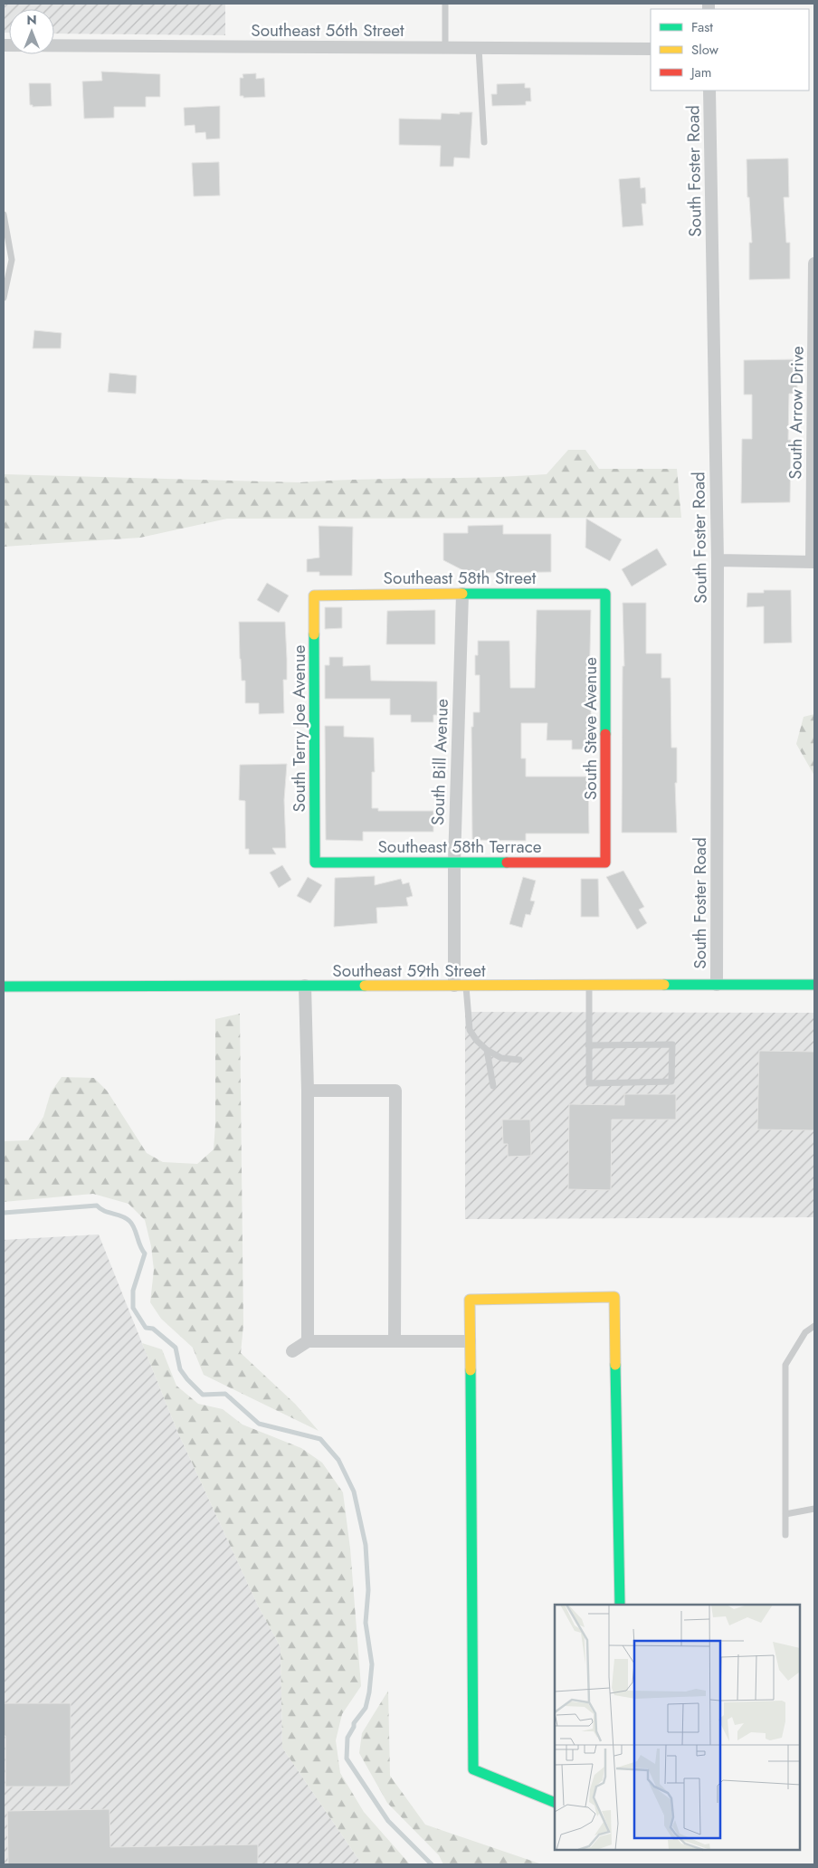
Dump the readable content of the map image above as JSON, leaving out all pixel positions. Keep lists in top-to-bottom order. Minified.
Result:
{"streets":{"street":["Southeast 56th Street","South Foster Road","South Arrow Drive","Southeast 58th Street","South Terry Joe Avenue","South Steve Avenue","South Bill Avenue","Southeast 58th Terrace","Southeast 59th Street"]},"crossings":[["South Foster Road","Southeast 59th Street"],["Southeast 58th Street","South Terry Joe Avenue"],["Southeast 58th Street","South Steve Avenue"],["Southeast 58th Street","South Bill Avenue"],["South Terry Joe Avenue","Southeast 58th Terrace"],["South Steve Avenue","Southeast 58th Terrace"],["South Bill Avenue","Southeast 58th Terrace"],["South Bill Avenue","Southeast 59th Street"]],"legend":["Fast","Slow","Jam"],"north":"top"}
